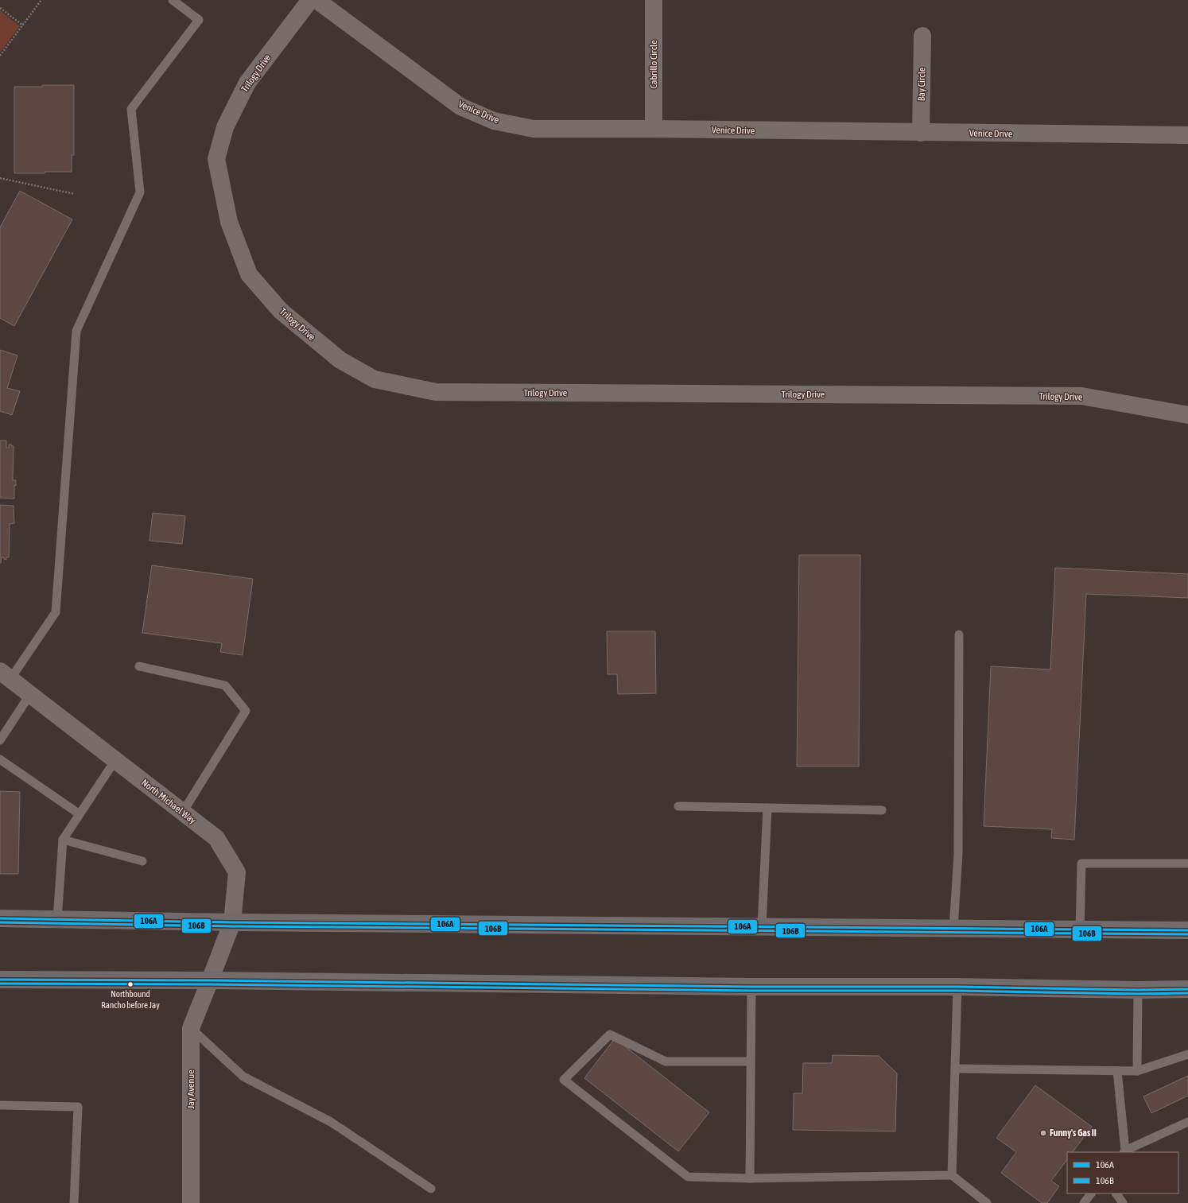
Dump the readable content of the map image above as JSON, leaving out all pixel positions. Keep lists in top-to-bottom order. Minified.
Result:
{"streets":{"street":["Cabrillo Circle","Trilogy Drive","Bay Circle","Venice Drive","North Michael Way","Jay Avenue"]},"crossings":[["Cabrillo Circle","Venice Drive"],["Bay Circle","Venice Drive"],["North Michael Way","Jay Avenue"]],"places":["Northbound Rancho before Jay","Funny's Gas II"],"lines":["transit line 106A","transit line 106B"],"legend":["106A","106B"]}
